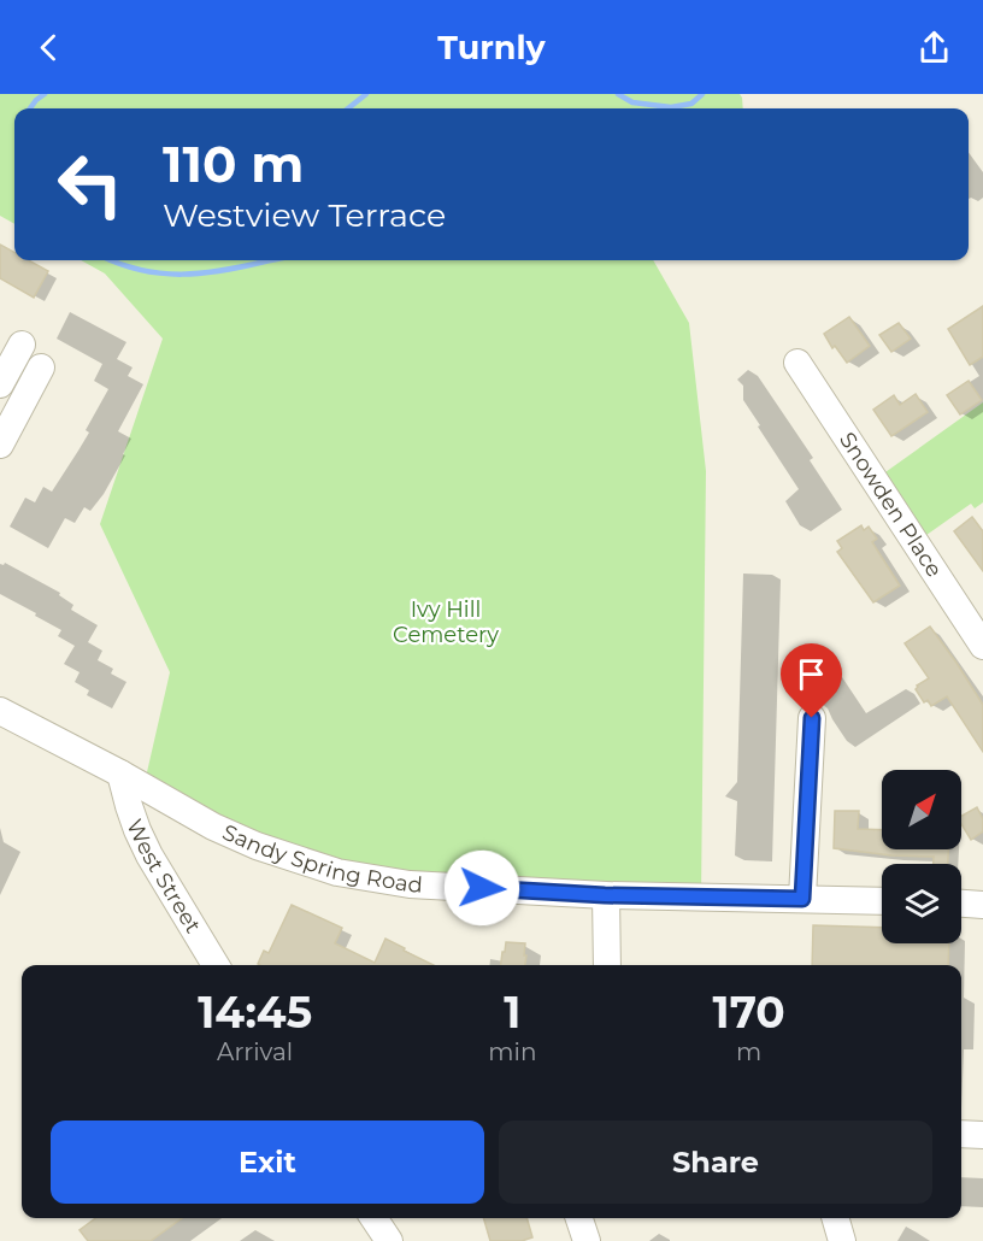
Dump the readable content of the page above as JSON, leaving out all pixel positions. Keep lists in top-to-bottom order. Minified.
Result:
{"streets":{"street":["Snowden Place","Sandy Spring Road","West Street"]},"crossings":[["Sandy Spring Road","West Street"]],"parks":["Ivy Hill Cemetery"],"north":"top right","page":{"header":"Turnly","turn":["110 m","Westview Terrace"],"eta":["14:45","Arrival","1","min","170","m"],"buttons":["Exit","Share"]}}
